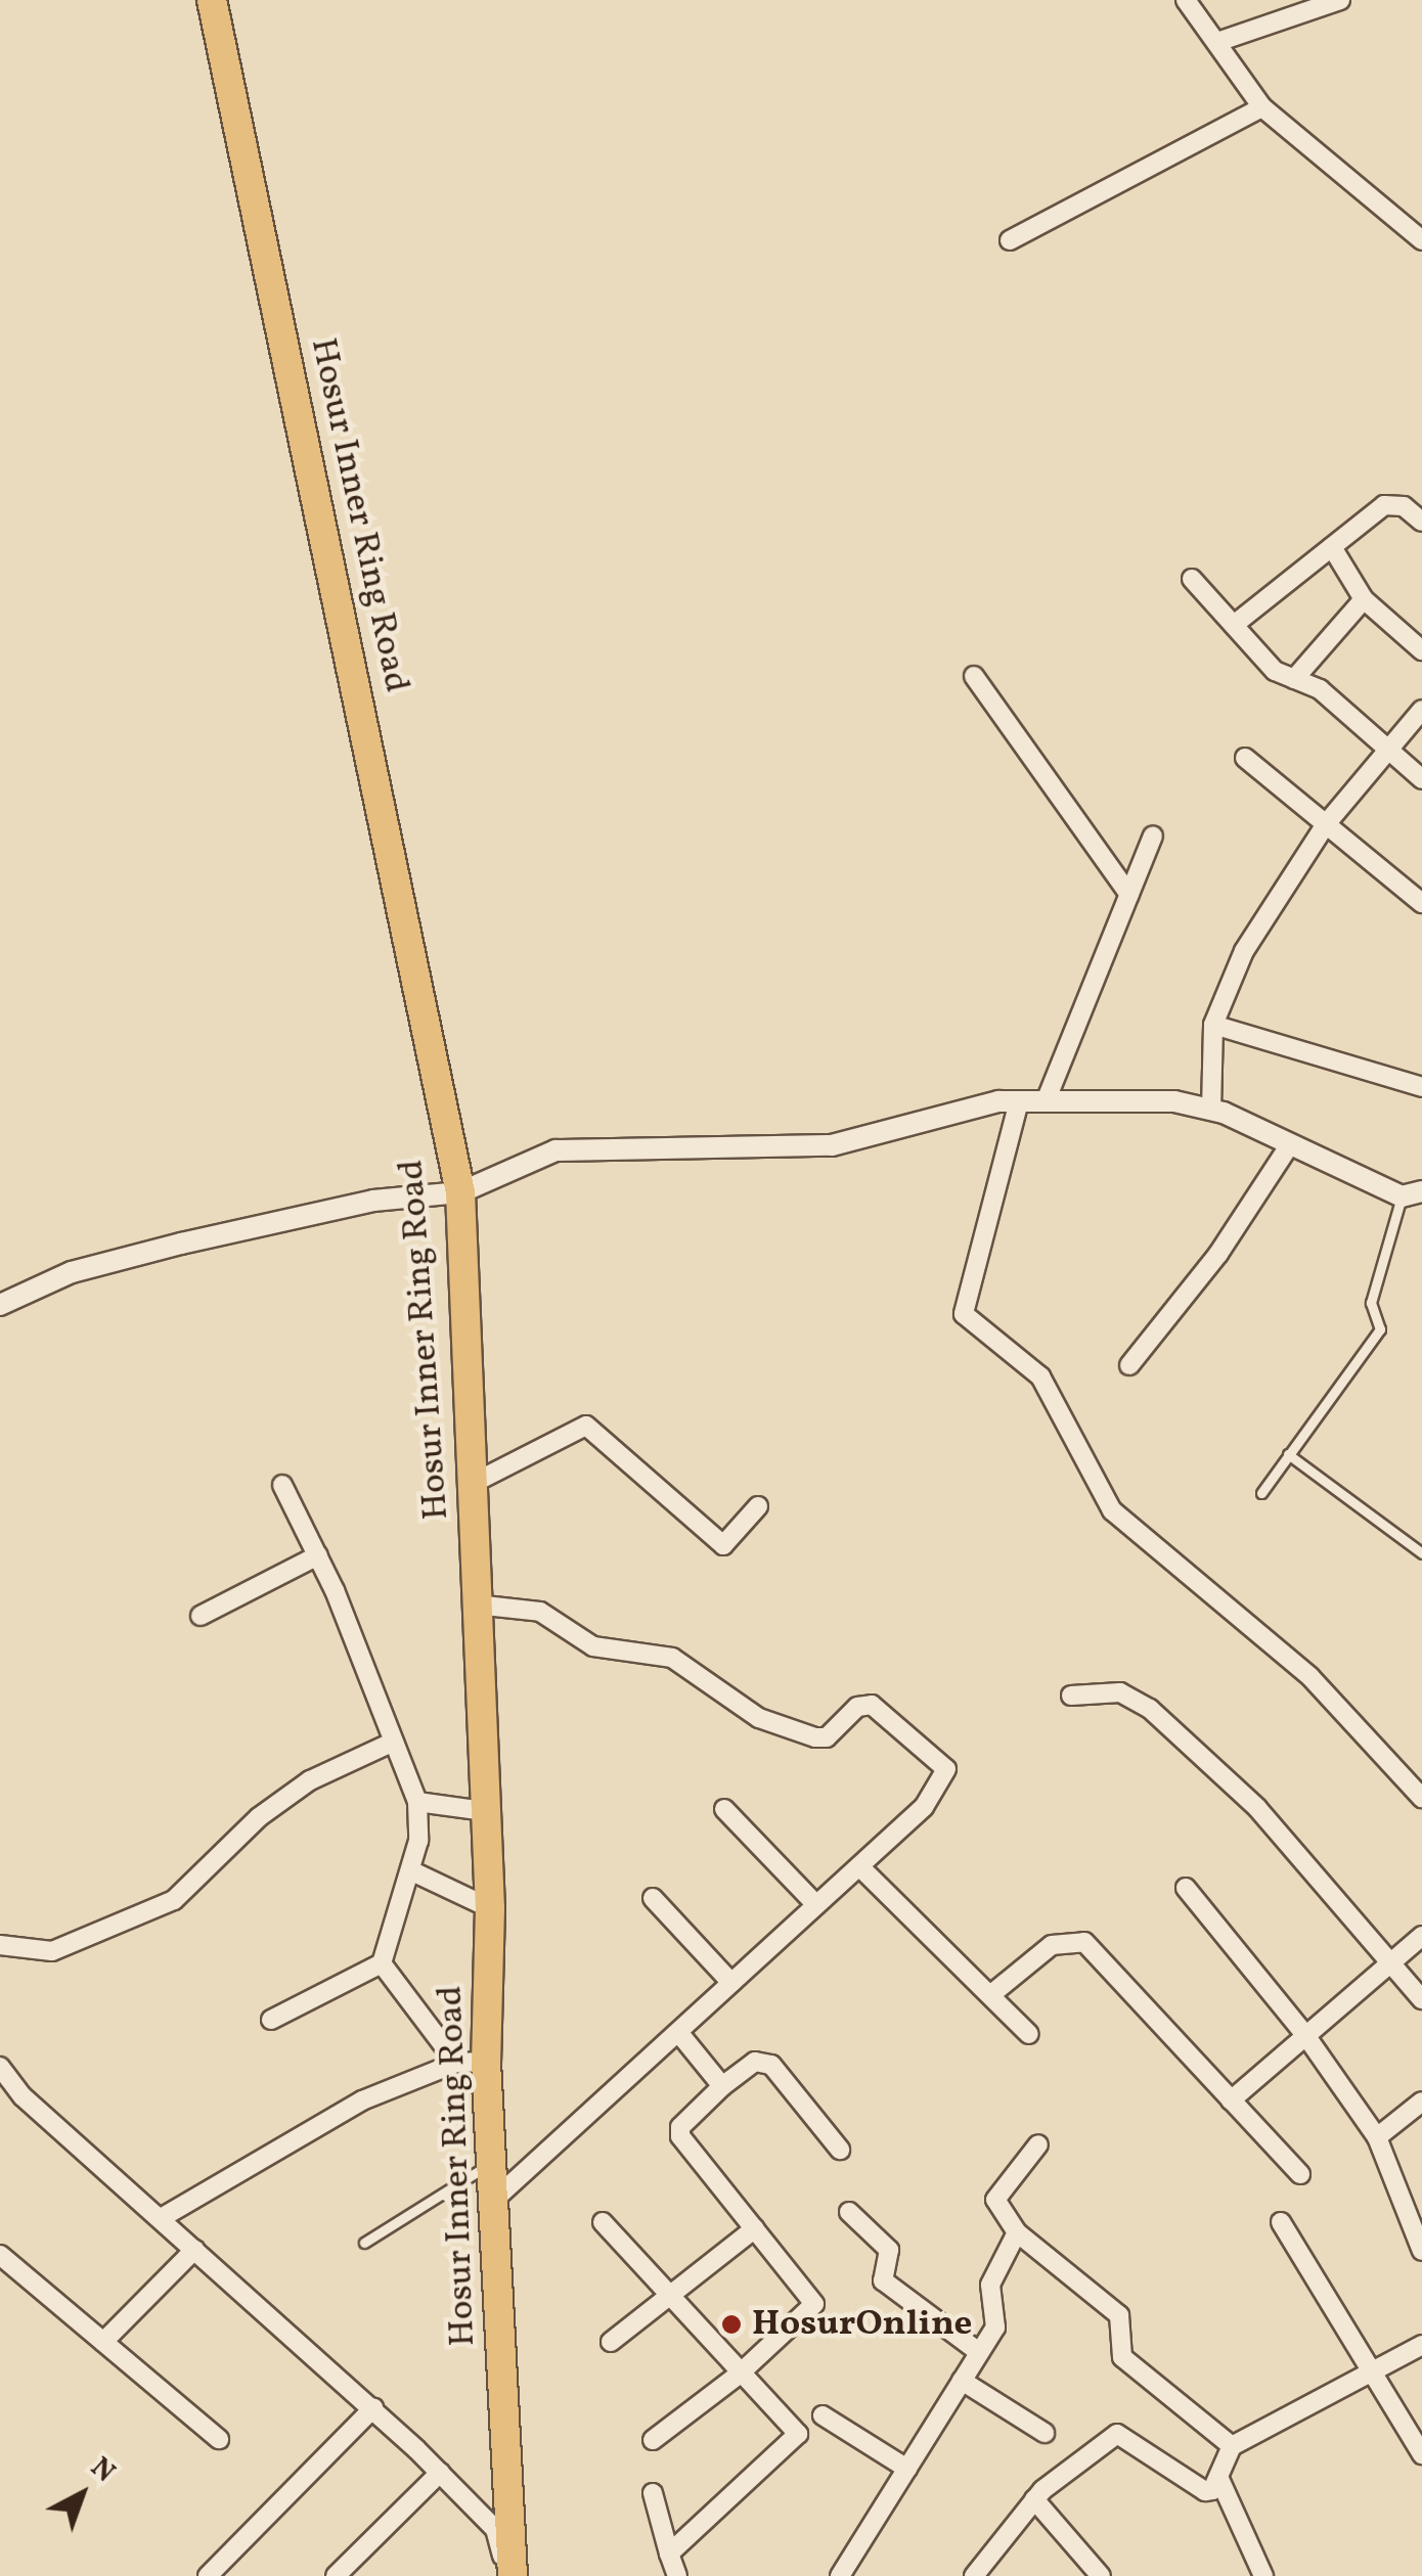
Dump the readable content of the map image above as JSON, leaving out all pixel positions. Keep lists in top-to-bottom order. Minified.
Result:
{"streets":{"main road":["Hosur Inner Ring Road"]},"places":["HosurOnline"],"north":"top right"}
